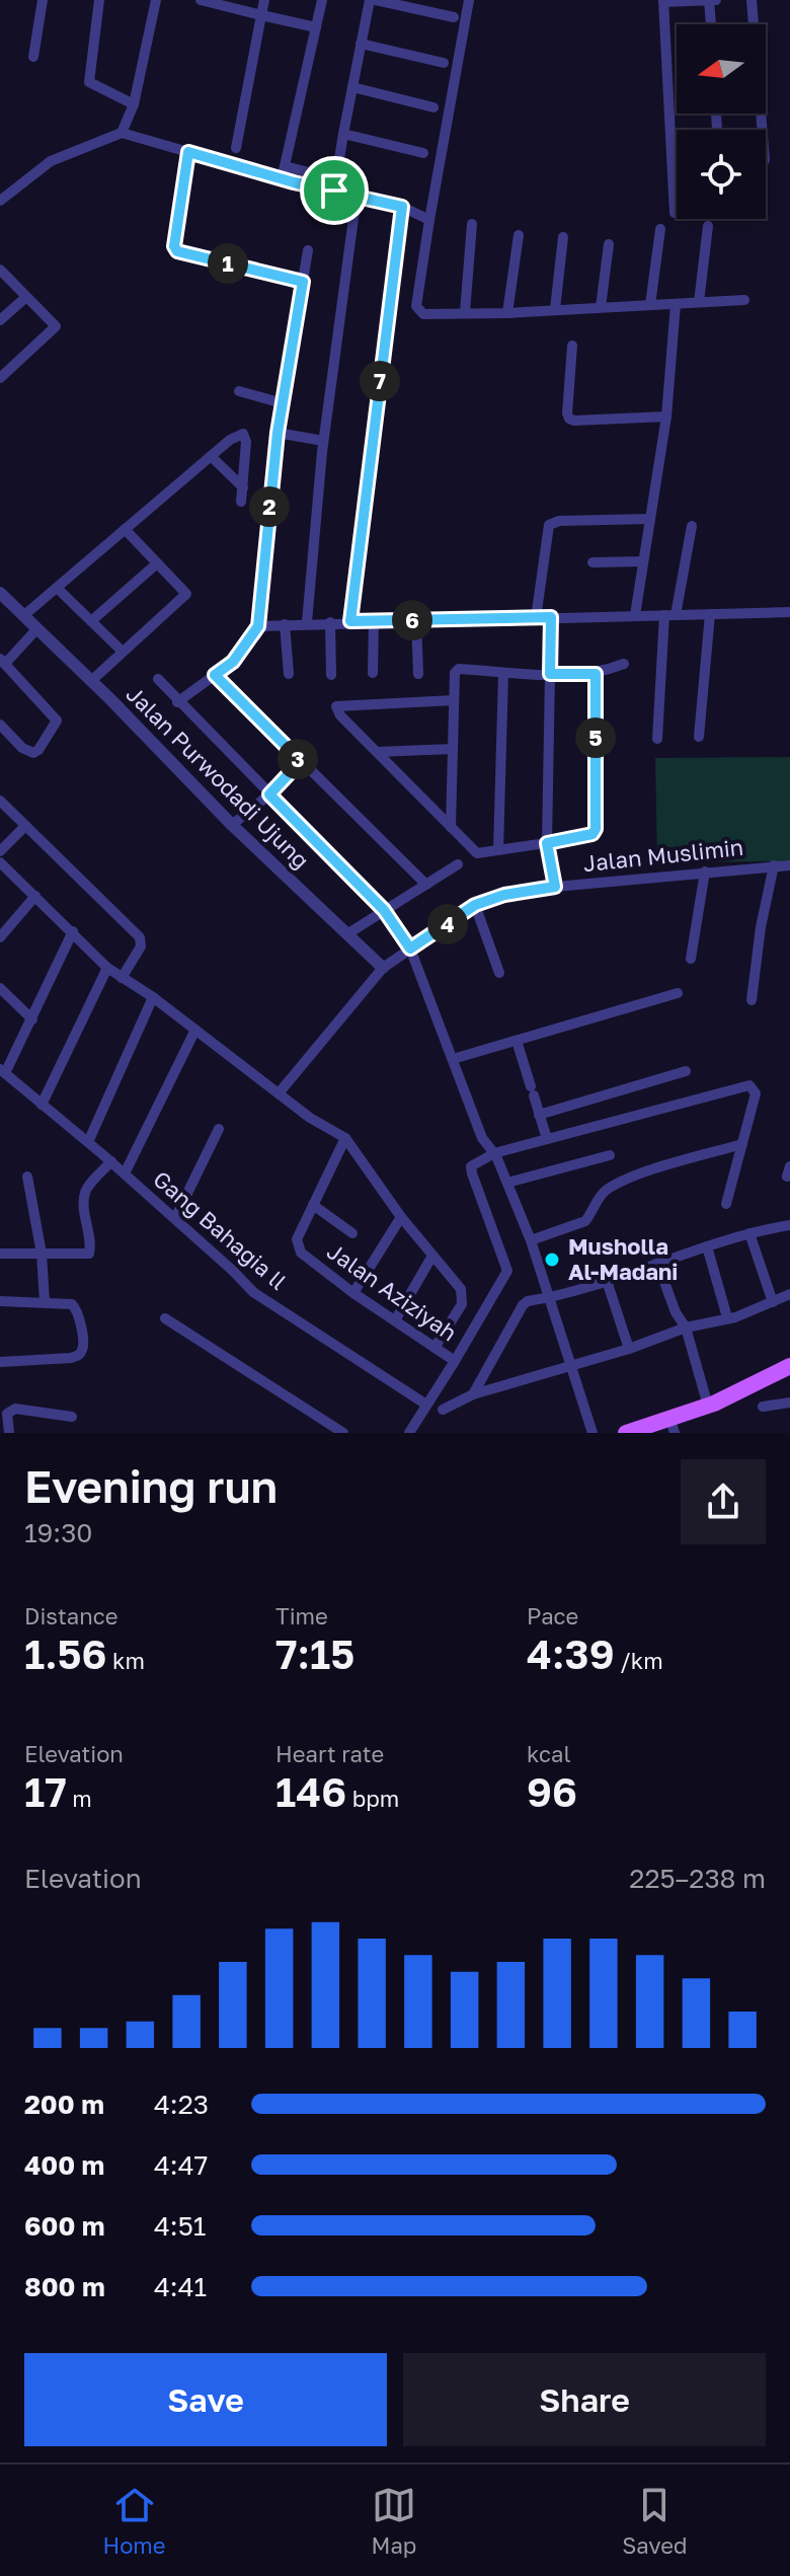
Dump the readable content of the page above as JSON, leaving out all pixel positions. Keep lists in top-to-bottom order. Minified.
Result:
{"streets":{"street":["Jalan Purwodadi Ujung","Jalan Muslimin","Gang Bahagia ll","Jalan Aziziyah"]},"crossings":[["Gang Bahagia ll","Jalan Aziziyah"]],"places":["Musholla Al-Madani"],"north":"left","page":{"pins":["1","7","2","6","5","3","4"],"heading":["Evening run","19:30"],"stats":[["Distance","1.56 km"],["Time","7:15"],["Pace","4:39 /km"],["Elevation","17 m"],["Heart rate","146 bpm"],["kcal","96"]],"chart":["Elevation","225–238 m"],"list":[{"name":"200 m","note":"4:23"},{"name":"400 m","note":"4:47"},{"name":"600 m","note":"4:51"},{"name":"800 m","note":"4:41"}],"buttons":["Save","Share"],"tabs":["Home","Map","Saved"]}}
